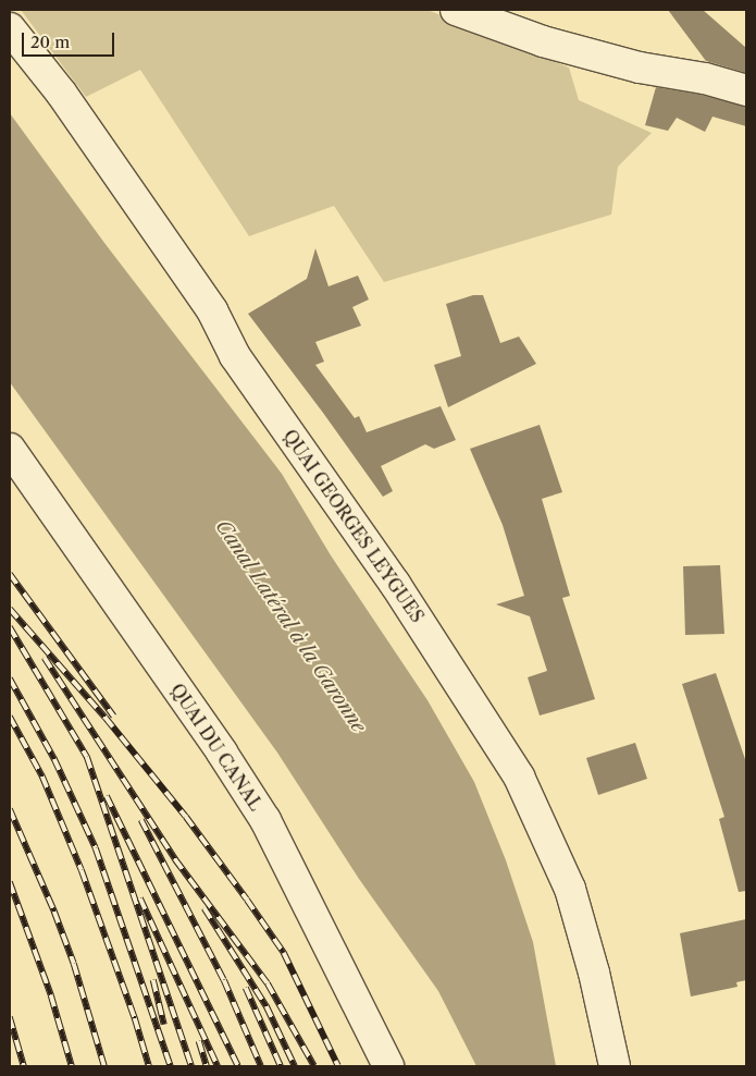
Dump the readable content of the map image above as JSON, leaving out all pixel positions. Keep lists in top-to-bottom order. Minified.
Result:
{"streets":{"street":["QUAI GEORGES LEYGUES","QUAI DU CANAL"]},"water":["Canal Latéral à la Garonne"],"scale_bar":"20 m"}
